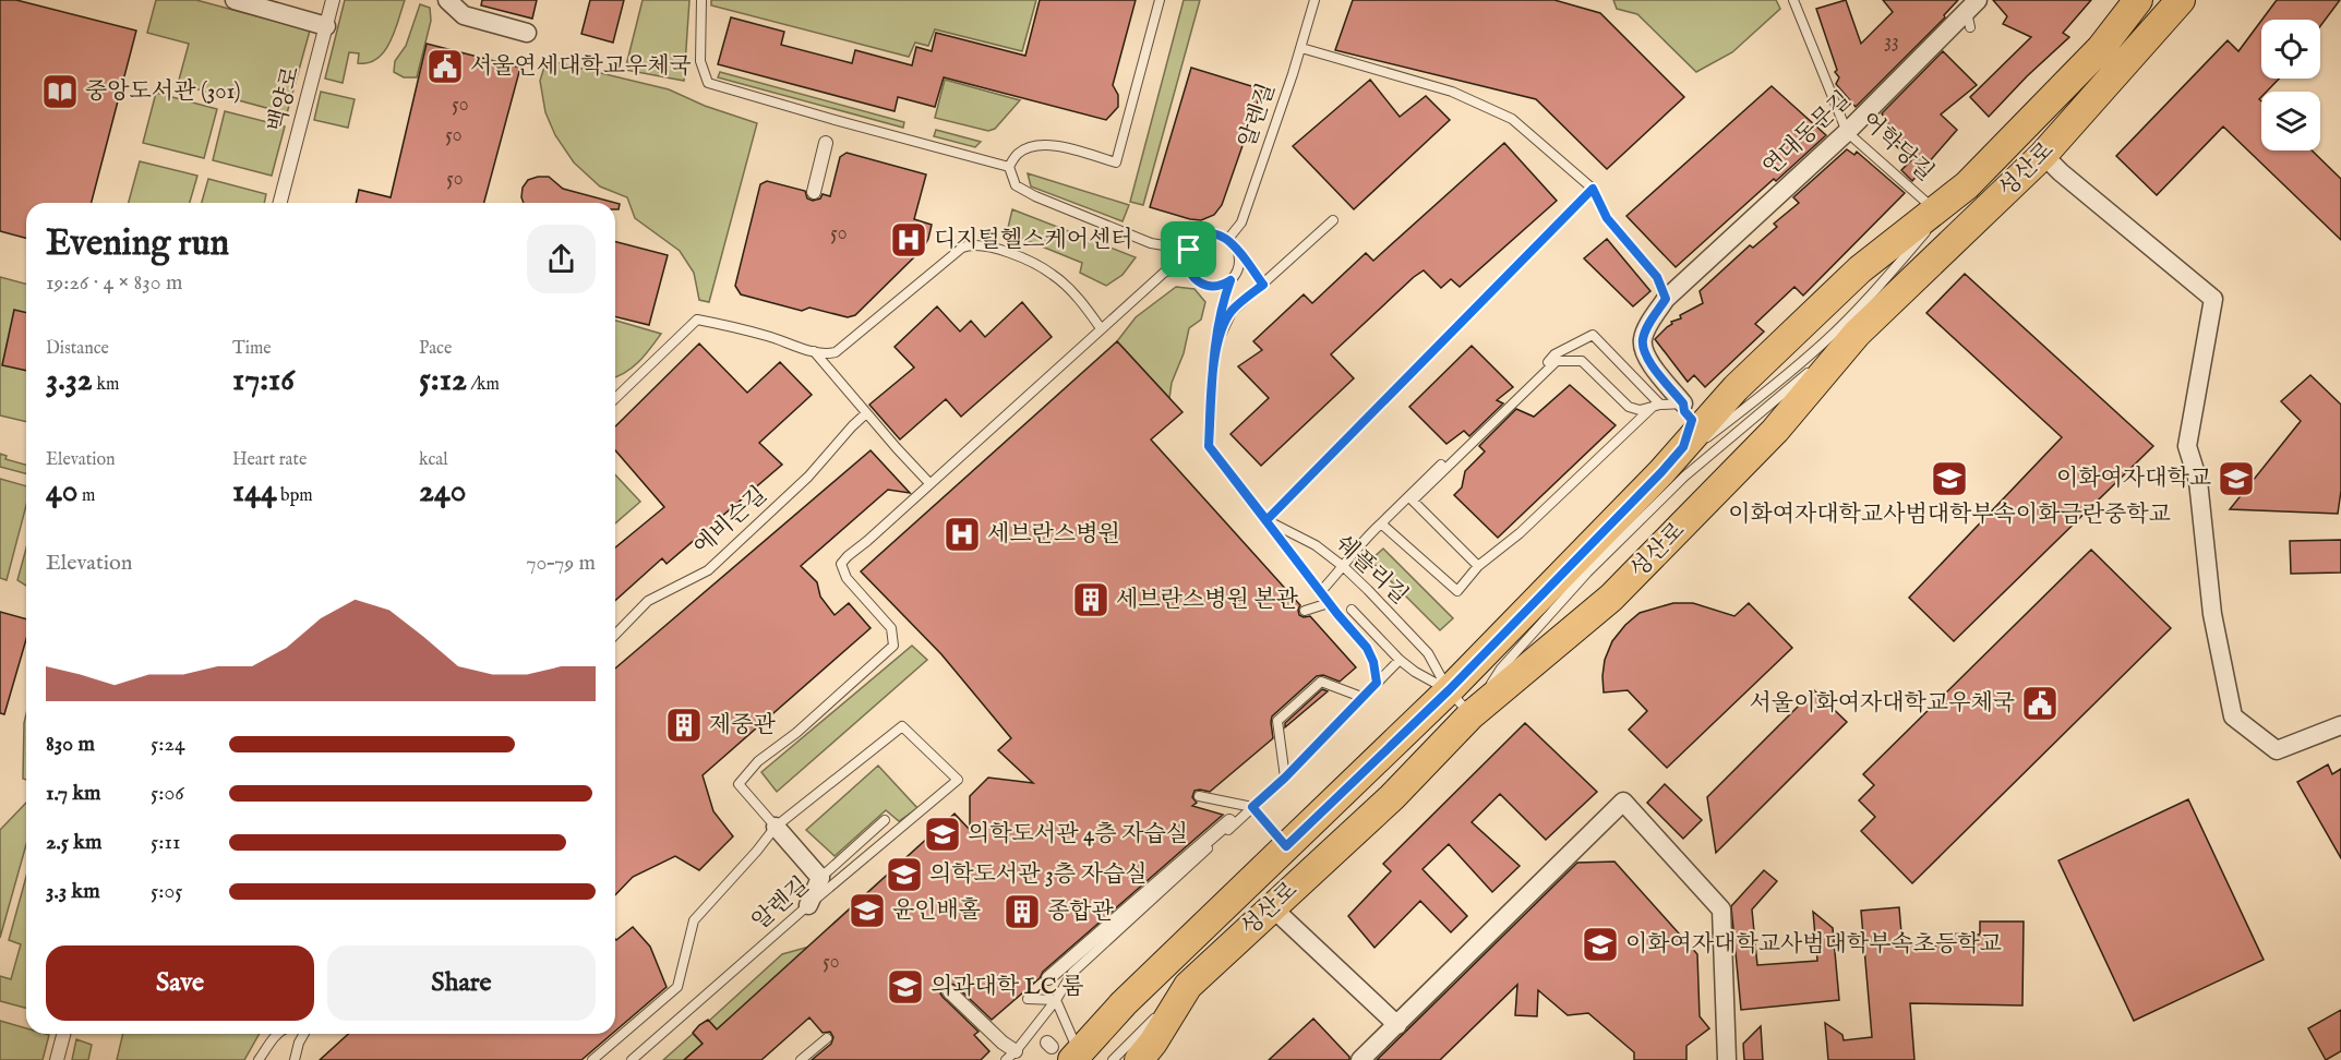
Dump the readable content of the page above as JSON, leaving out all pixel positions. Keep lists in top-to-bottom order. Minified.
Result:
{"streets":{"main road":["성산로"],"street":["백양로","연대동문길"],"lane":["알렌길","어학당길","에비슨길","쉐플리길"]},"crossings":[["알렌길","쉐플리길"],["연대동문길","어학당길"],["어학당길","성산로"],["성산로","쉐플리길"]],"places":{"public building":["서울연세대학교우체국","서울이화여자대학교우체국"],"library":["중앙도서관 (301)"],"hospital":["디지털헬스케어센터","세브란스병원"],"school or university":["이화여자대학교사범대학부속이화금란중학교","이화여자대학교","의학도서관 4층 자습실","의학도서관 3층 자습실","윤인배홀","이화여자대학교사범대학부속초등학교","의과대학 LC 룸"],"building":["세브란스병원 본관","제중관","종합관"]},"house_numbers":["33","50","50","50","50","50"],"page":{"heading":["Evening run","19:26 · 4 × 830 m"],"stats":[["Distance","3.32 km"],["Time","17:16"],["Pace","5:12 /km"],["Elevation","40 m"],["Heart rate","144 bpm"],["kcal","240"]],"chart":["Elevation","70–79 m"],"list":[{"name":"830 m","note":"5:24"},{"name":"1.7 km","note":"5:06"},{"name":"2.5 km","note":"5:11"},{"name":"3.3 km","note":"5:05"}],"buttons":["Save","Share"]}}
